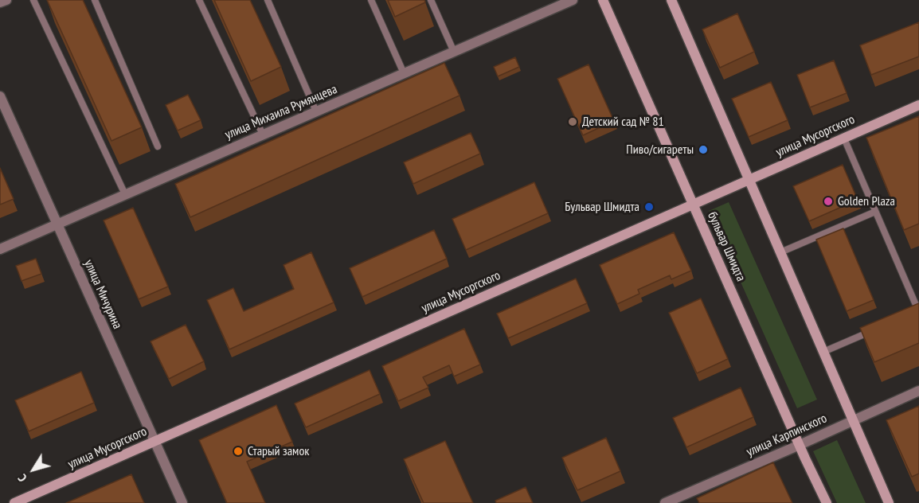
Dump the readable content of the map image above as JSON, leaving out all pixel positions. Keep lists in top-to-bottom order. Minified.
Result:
{"streets":{"street":["улица Михаила Румянцева","улица Мусоргского","бульвар Шмидта","улица Мичурина","улица Карпинского"]},"crossings":[["улица Михаила Румянцева","улица Мичурина"],["улица Мусоргского","бульвар Шмидта"],["улица Мусоргского","улица Мичурина"],["бульвар Шмидта","улица Карпинского"]],"places":["Детский сад № 81","Пиво/сигареты","Golden Plaza","Бульвар Шмидта","Старый замок"],"north":"bottom left"}
